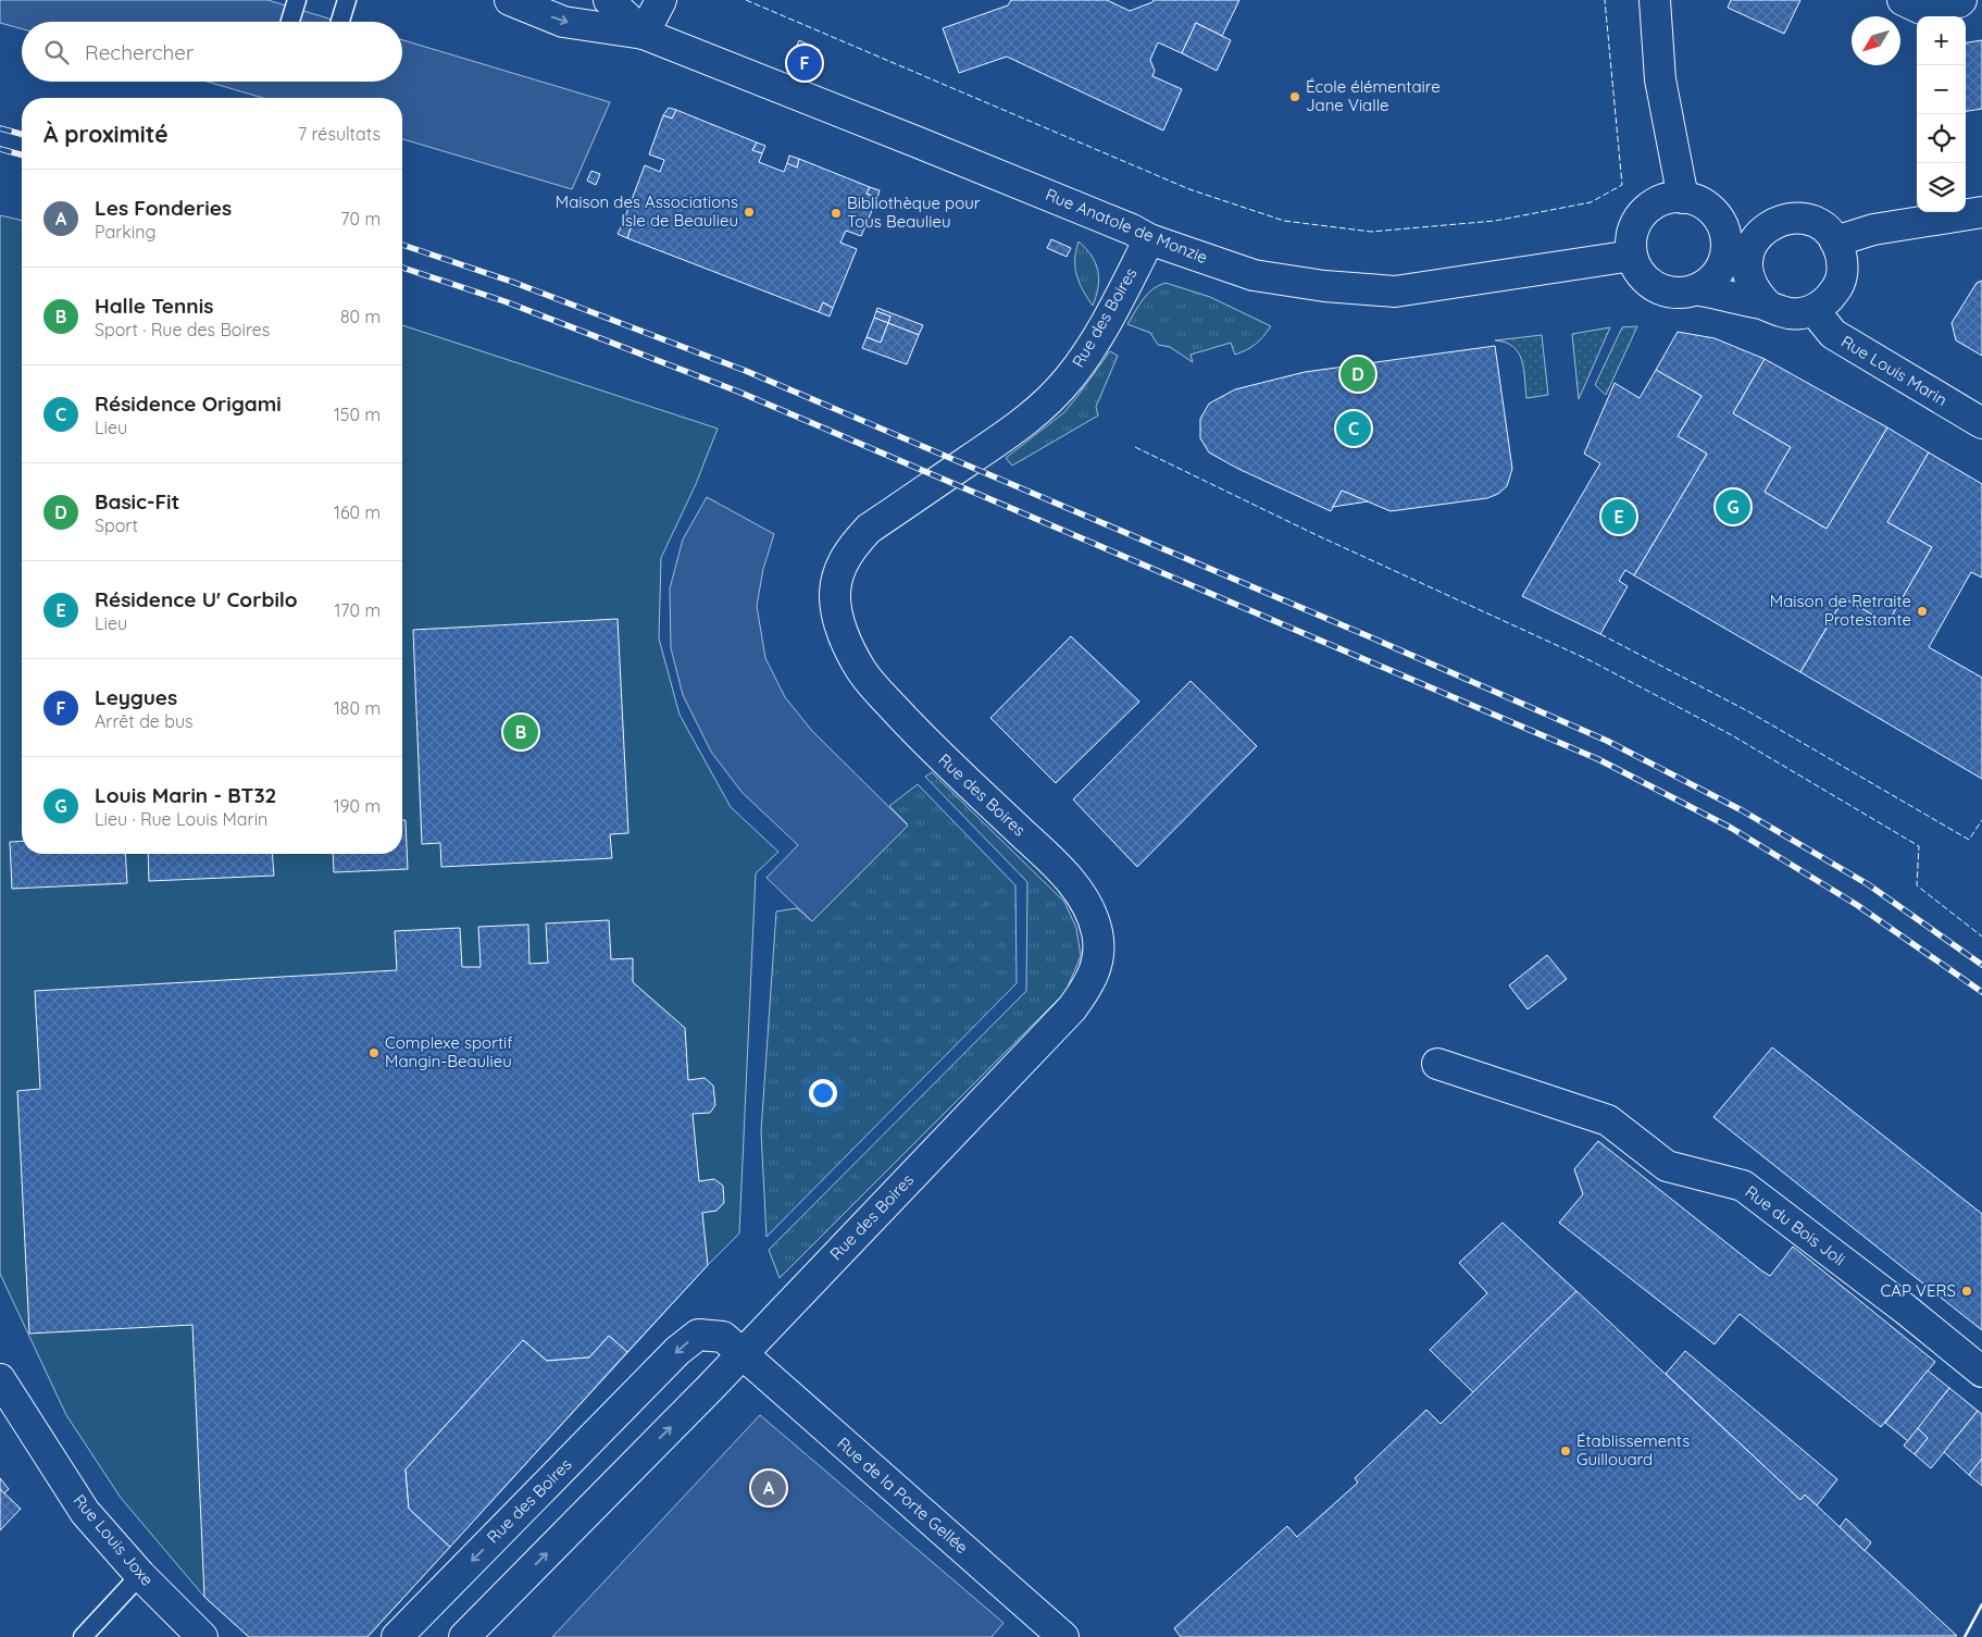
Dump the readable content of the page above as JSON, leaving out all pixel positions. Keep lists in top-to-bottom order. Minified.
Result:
{"streets":{"street":["Rue Anatole de Monzie","Rue des Boires","Rue Louis Marin","Rue du Bois Joli","Rue de la Porte Gellée","Rue Louis Joxe"]},"crossings":[["Rue Anatole de Monzie","Rue des Boires"],["Rue des Boires","Rue de la Porte Gellée"]],"places":["École élémentaire Jane Vialle","Maison des Associations Isle de Beaulieu","Bibliothèque pour Tous Beaulieu","Maison de Retraite Protestante","Complexe sportif Mangin-Beaulieu","CAP VERS","Établissements Guillouard"],"north":"bottom left","page":{"map_buttons":["+","−"],"search":"Rechercher","pins":["F","D","C","G","E","B","A"],"heading":["À proximité","7 résultats"],"list":[{"mark":"A","name":"Les Fonderies","note":"Parking","value":"70 m"},{"mark":"B","name":"Halle Tennis","note":"Sport · Rue des Boires","value":"80 m"},{"mark":"C","name":"Résidence Origami","note":"Lieu","value":"150 m"},{"mark":"D","name":"Basic-Fit","note":"Sport","value":"160 m"},{"mark":"E","name":"Résidence U' Corbilo","note":"Lieu","value":"170 m"},{"mark":"F","name":"Leygues","note":"Arrêt de bus","value":"180 m"},{"mark":"G","name":"Louis Marin - BT32","note":"Lieu · Rue Louis Marin","value":"190 m"}]}}
